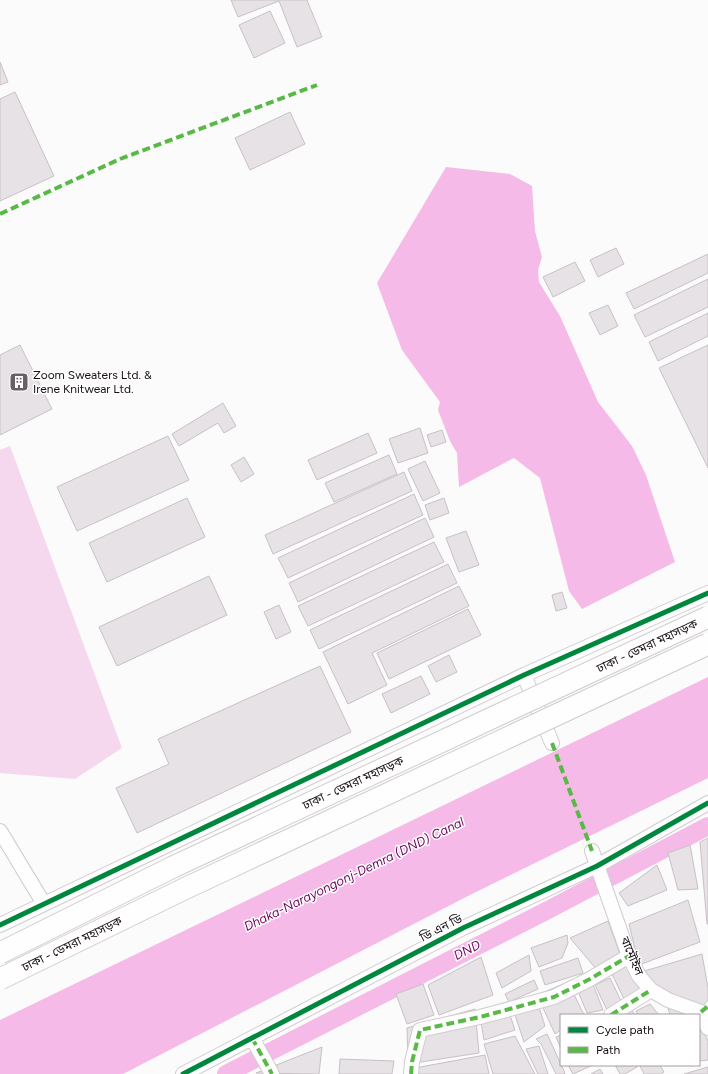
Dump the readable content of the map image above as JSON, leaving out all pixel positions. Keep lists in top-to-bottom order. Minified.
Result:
{"streets":{"main road":["ঢাকা - ডেমরা মহাসড়ক"],"street":["ডি এন ডি","বামৌইল"]},"crossings":[["ডি এন ডি","বামৌইল"]],"water":["Dhaka-Narayongonj-Demra (DND) Canal","DND"],"places":{"building":["Zoom Sweaters Ltd. & Irene Knitwear Ltd."]},"legend":["Cycle path","Path"]}
